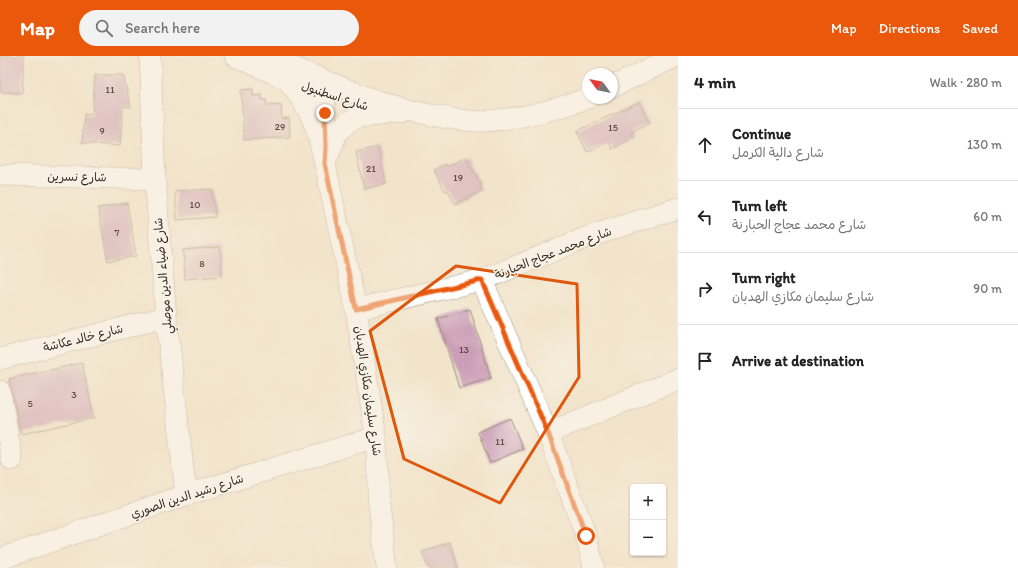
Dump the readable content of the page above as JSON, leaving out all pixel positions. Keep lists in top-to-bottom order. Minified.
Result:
{"streets":{"street":["شارع اسطنبول","شارع نسرين","شارع محمد عجاج الحبارنة","شارع ضياء الدين موصلي","شارع خالد عكاشة","شارع سليمان مكازي الهدبان","شارع رشيد الدين الصوري"]},"crossings":[["شارع اسطنبول","شارع سليمان مكازي الهدبان"],["شارع نسرين","شارع ضياء الدين موصلي"],["شارع محمد عجاج الحبارنة","شارع سليمان مكازي الهدبان"],["شارع ضياء الدين موصلي","شارع خالد عكاشة"],["شارع ضياء الدين موصلي","شارع رشيد الدين الصوري"],["شارع سليمان مكازي الهدبان","شارع رشيد الدين الصوري"]],"house_numbers":["11","29","15","9","21","19","10","7","8","13","3","5","11"],"north":"top left","page":{"header":"Map","search":"Search here","nav":["Map","Directions","Saved"],"heading":["4 min","Walk · 280 m"],"list":[["Continue","شارع دالية الكرمل","130 m"],["Turn left","شارع محمد عجاج الحبارنة","60 m"],["Turn right","شارع سليمان مكازي الهدبان","90 m"],"Arrive at destination"],"map_buttons":["+","−"]}}
